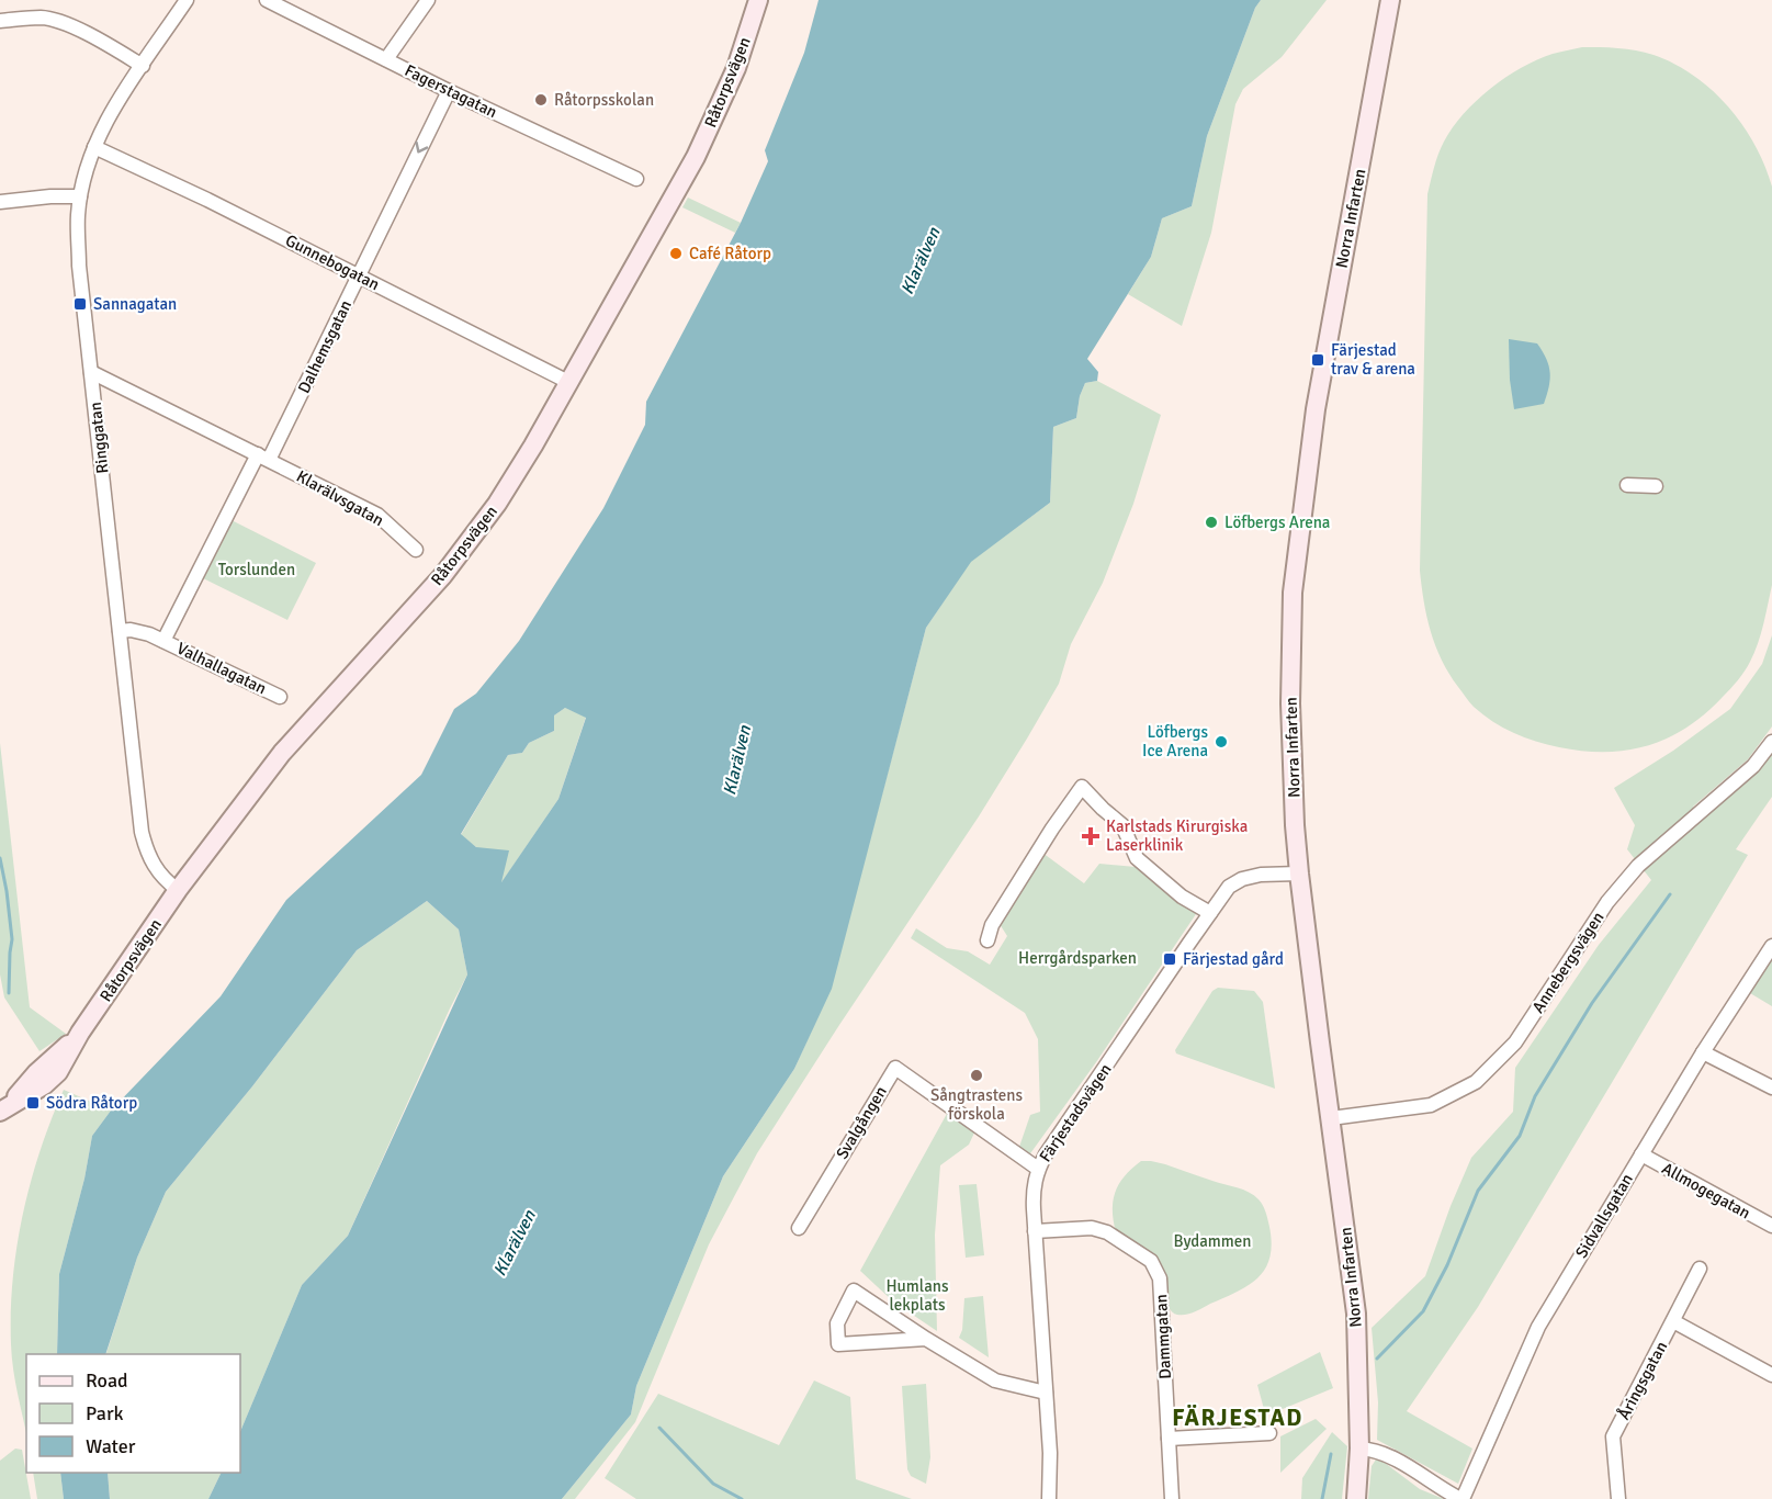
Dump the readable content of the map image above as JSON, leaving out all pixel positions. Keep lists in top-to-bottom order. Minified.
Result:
{"streets":{"street":["Råtorpsvägen","Fagerstagatan","Norra Infarten","Gunnebogatan","Dalhemsgatan","Ringgatan","Klarälvsgatan","Valhallagatan","Annebergsvägen","Färjestadsvägen","Svalgången","Allmogegatan","Sidvallsgatan","Dammgatan","Åringsgatan"]},"crossings":[["Råtorpsvägen","Gunnebogatan"],["Råtorpsvägen","Ringgatan"],["Fagerstagatan","Dalhemsgatan"],["Norra Infarten","Annebergsvägen"],["Norra Infarten","Färjestadsvägen"],["Gunnebogatan","Dalhemsgatan"],["Gunnebogatan","Ringgatan"],["Dalhemsgatan","Klarälvsgatan"],["Dalhemsgatan","Valhallagatan"],["Ringgatan","Klarälvsgatan"],["Ringgatan","Valhallagatan"],["Klarälvsgatan","Valhallagatan"],["Färjestadsvägen","Svalgången"],["Färjestadsvägen","Dammgatan"],["Allmogegatan","Sidvallsgatan"]],"one_way":["Dalhemsgatan"],"districts":["FÄRJESTAD"],"water":["Klarälven"],"parks":["Torslunden","Herrgårdsparken","Bydammen","Humlans lekplats"],"places":{"other":["Råtorpsskolan","Café Råtorp","Löfbergs Arena","Löfbergs Ice Arena","Sångtrastens förskola"],"transit":["Sannagatan","Färjestad trav & arena","Färjestad gård","Södra Råtorp"],"health":["Karlstads Kirurgiska Laserklinik"]},"legend":["Road","Park","Water"]}
